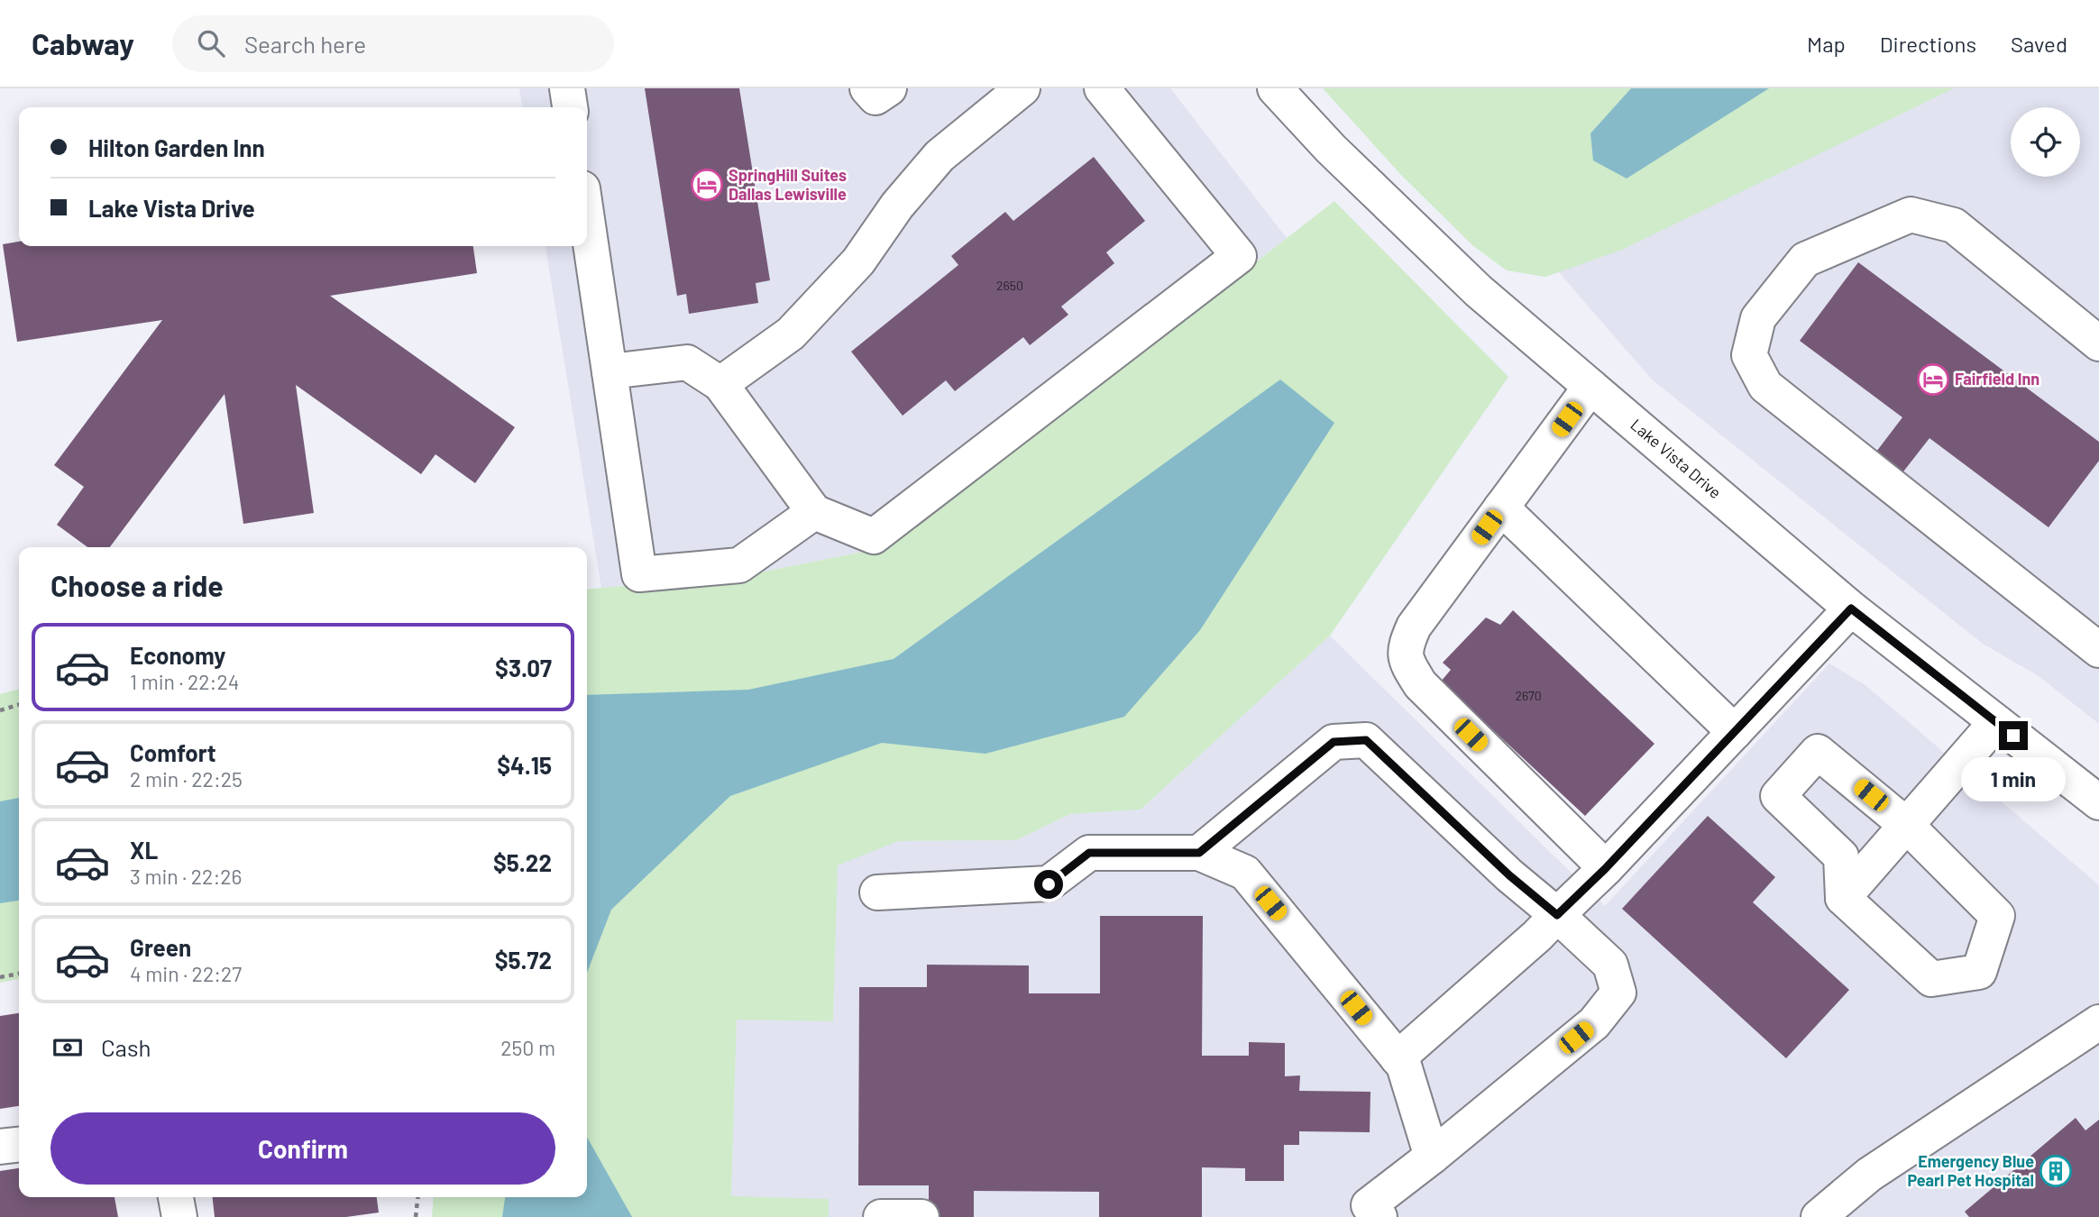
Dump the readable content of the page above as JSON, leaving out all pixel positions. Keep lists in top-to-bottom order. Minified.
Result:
{"streets":{"street":["Lake Vista Drive"]},"places":{"hotel":["SpringHill Suites Dallas Lewisville","Fairfield Inn"],"building":["Emergency Blue Pearl Pet Hospital"]},"house_numbers":["2650","2670"],"page":{"header":"Cabway","search":"Search here","nav":["Map","Directions","Saved"],"banner":["Hilton Garden Inn","Lake Vista Drive"],"heading":"Choose a ride","list":[{"name":"Economy","note":"1 min · 22:24","value":"$3.07"},{"name":"Comfort","note":"2 min · 22:25","value":"$4.15"},{"name":"XL","note":"3 min · 22:26","value":"$5.22"},{"name":"Green","note":"4 min · 22:27","value":"$5.72"}],"bubble":"1 min","pay":["Cash","250 m"],"buttons":"Confirm"}}
